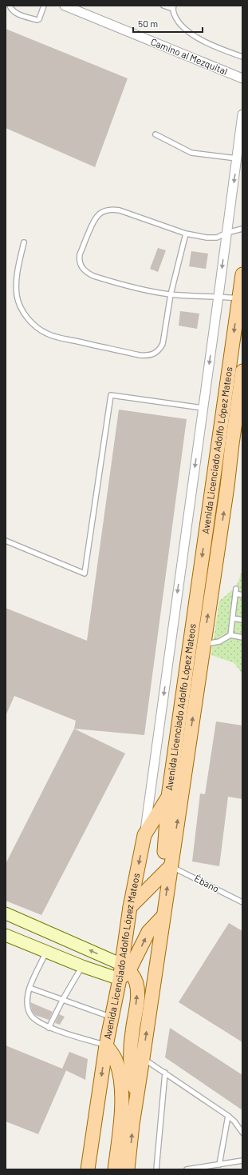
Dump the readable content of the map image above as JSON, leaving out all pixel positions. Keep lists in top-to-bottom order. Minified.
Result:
{"streets":{"main road":["Avenida Licenciado Adolfo López Mateos"],"street":["Camino al Mezquital"],"lane":["Ébano"]},"crossings":[["Avenida Licenciado Adolfo López Mateos","Ébano"]],"scale_bar":"50 m"}
